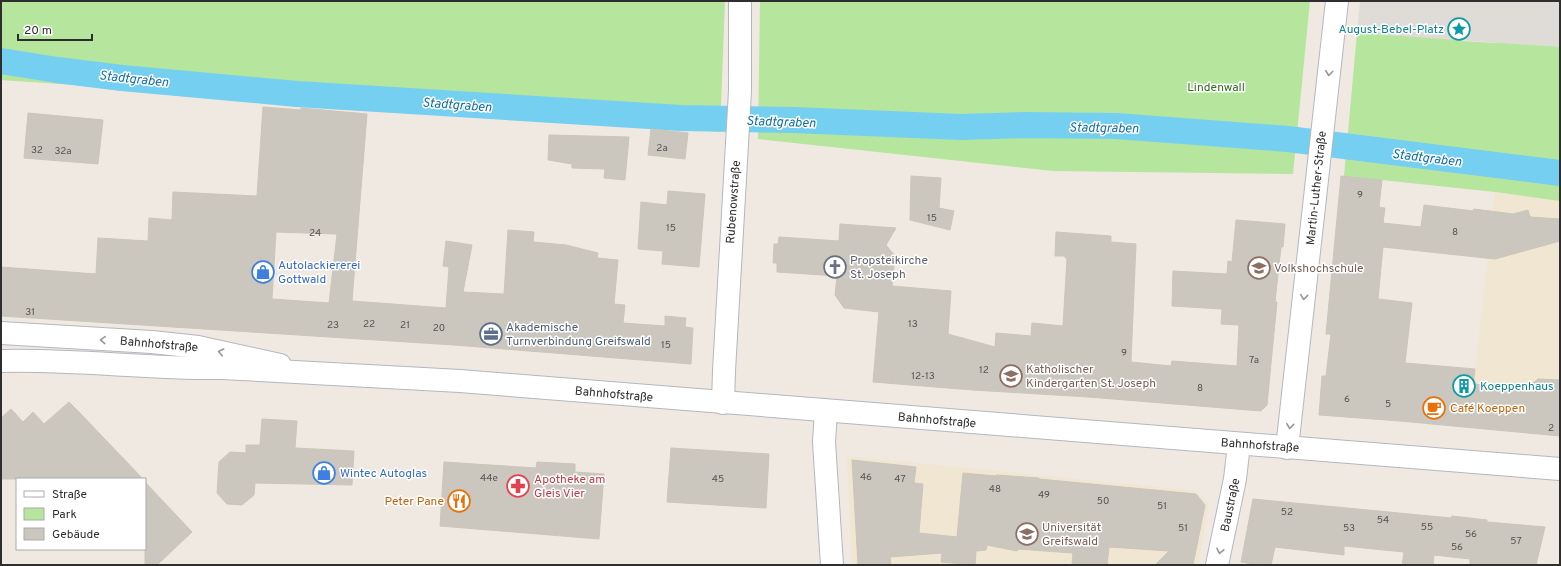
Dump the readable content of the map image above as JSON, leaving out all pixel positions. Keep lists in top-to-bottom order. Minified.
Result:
{"streets":{"main road":["Martin-Luther-Straße","Rubenowstraße","Bahnhofstraße","Baustraße"]},"crossings":[["Martin-Luther-Straße","Bahnhofstraße"],["Rubenowstraße","Bahnhofstraße"],["Bahnhofstraße","Baustraße"]],"one_way":["Martin-Luther-Straße","Baustraße"],"water":["Stadtgraben"],"parks":["Lindenwall"],"places":{"place":["August-Bebel-Platz"],"church":["Propsteikirche St. Joseph"],"school or university":["Volkshochschule","Katholischer Kindergarten St. Joseph","Universität Greifswald"],"shop":["Autolackiererei Gottwald","Wintec Autoglas"],"office":["Akademische Turnverbindung Greifswald"],"building":["Koeppenhaus"],"cafe":["Café Koeppen"],"pharmacy":["Apotheke am Gleis Vier"],"restaurant":["Peter Pane"]},"house_numbers":["2a","32","32a","9","15","15","8","24","31","22","13","23","21","20","15","9","7a","12","12-13","8","6","5","2","46","44e","45","47","48","49","50","51","52","54","55","51","53","56","57","56"],"legend":["Straße","Park","Gebäude"],"scale_bar":"20 m"}
